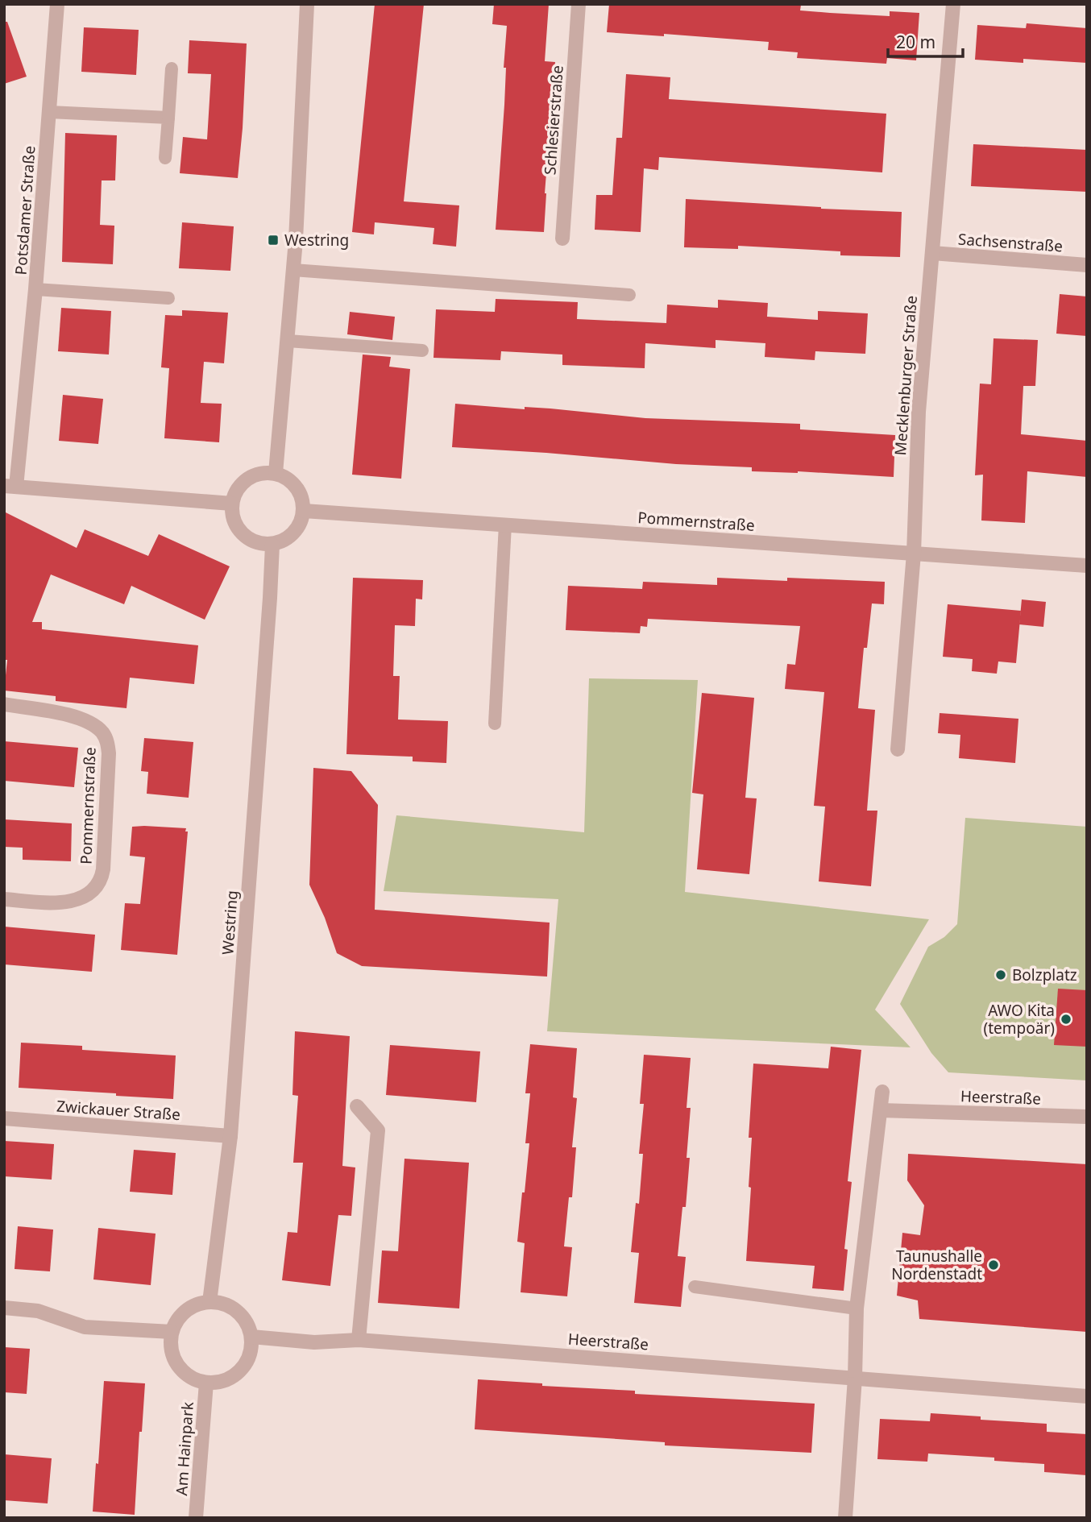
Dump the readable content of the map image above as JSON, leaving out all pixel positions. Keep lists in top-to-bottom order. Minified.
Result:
{"streets":{"street":["Schlesierstraße","Potsdamer Straße","Sachsenstraße","Mecklenburger Straße","Pommernstraße","Westring","Heerstraße","Zwickauer Straße","Am Hainpark"]},"crossings":[["Sachsenstraße","Mecklenburger Straße"],["Mecklenburger Straße","Pommernstraße"],["Pommernstraße","Westring"],["Westring","Heerstraße"],["Westring","Zwickauer Straße"],["Westring","Am Hainpark"],["Heerstraße","Am Hainpark"]],"places":{"transit":["Westring"],"other":["Bolzplatz","AWO Kita (tempoär)","Taunushalle Nordenstadt"]},"scale_bar":"20 m"}
